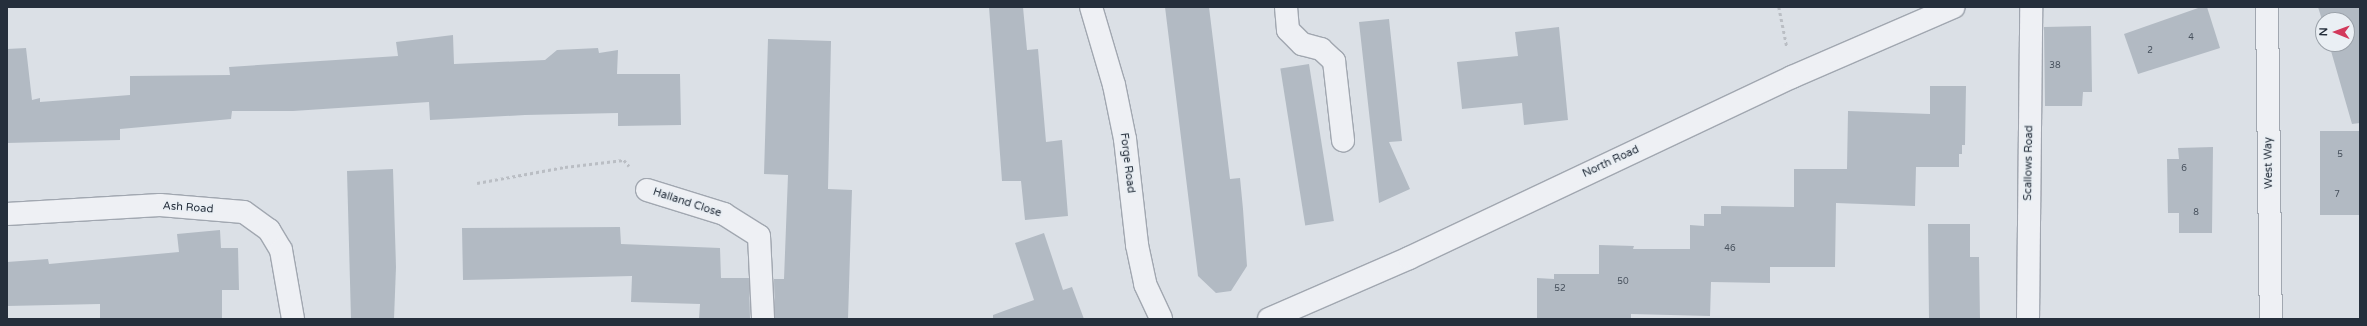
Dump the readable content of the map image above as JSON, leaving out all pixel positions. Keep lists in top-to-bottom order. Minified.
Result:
{"streets":{"street":["North Road","Forge Road","Scallows Road","West Way","Halland Close","Ash Road"]},"house_numbers":["4","2","38","5","6","7","8","46","50","52"],"north":"left"}
